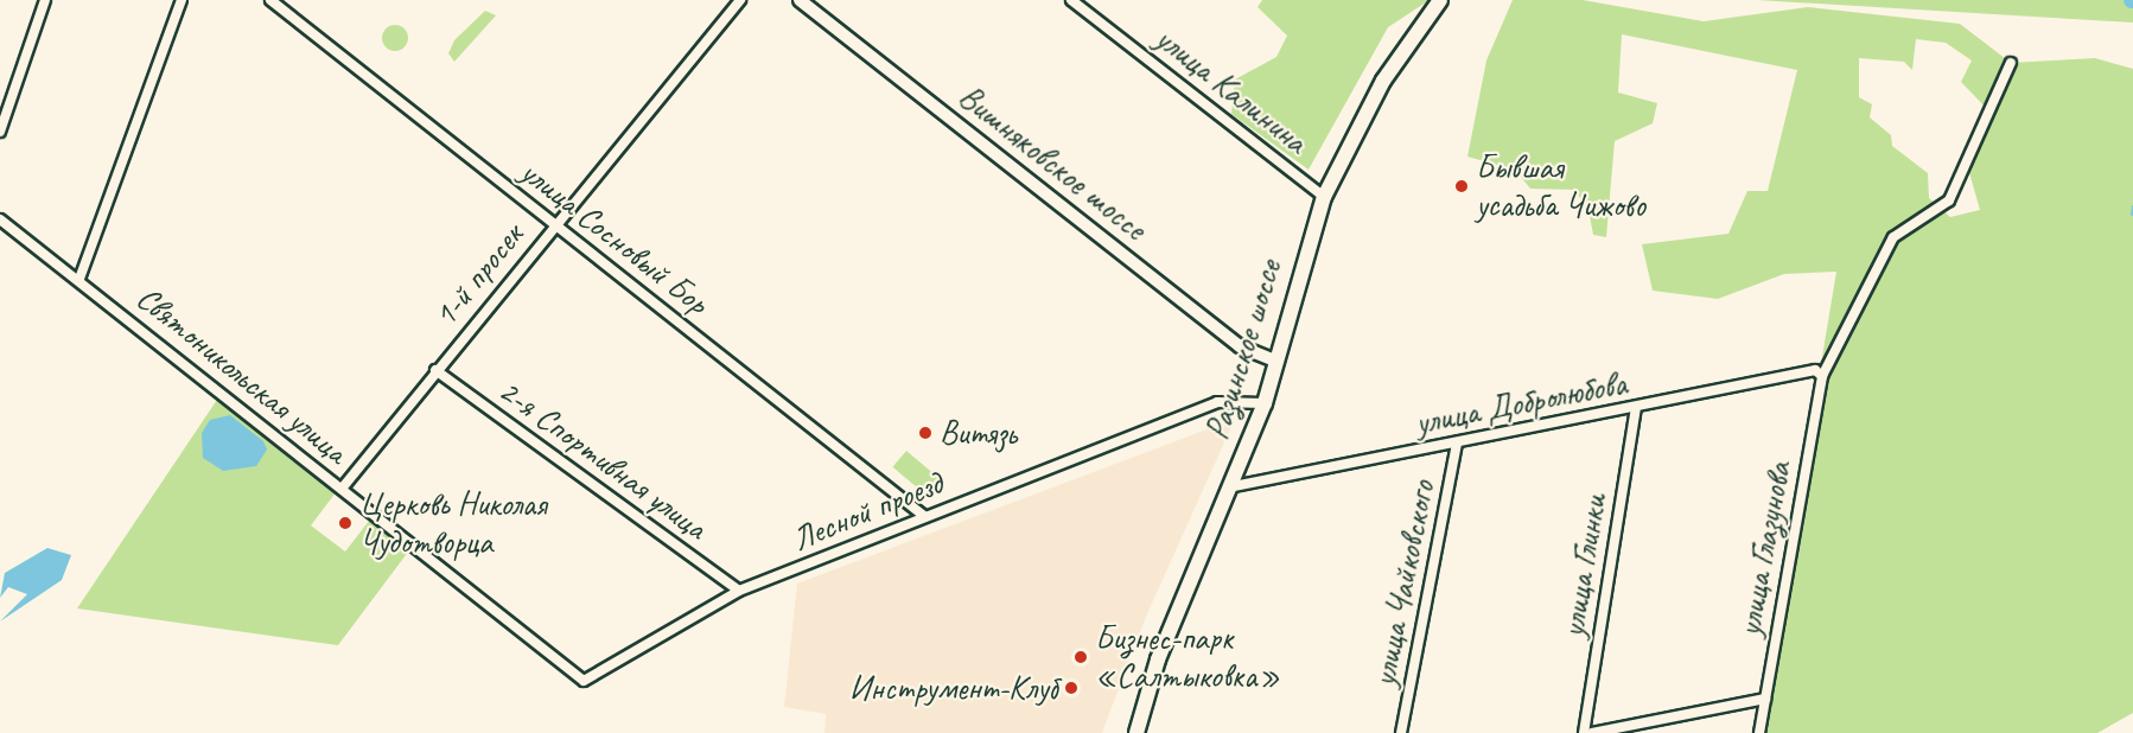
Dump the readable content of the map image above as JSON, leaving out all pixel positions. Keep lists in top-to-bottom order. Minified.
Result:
{"streets":{"main road":["Разинское шоссе"],"street":["улица Калинина","Вишняковское шоссе","улица Сосновый Бор","1-й просек","Святоникольская улица","улица Добролюбова","2-я Спортивная улица","Лесной проезд","улица Глазунова","улица Глинки","улица Чайковского"]},"crossings":[["улица Калинина","Разинское шоссе"],["Вишняковское шоссе","Разинское шоссе"],["улица Сосновый Бор","1-й просек"],["улица Сосновый Бор","Лесной проезд"],["1-й просек","Святоникольская улица"],["1-й просек","2-я Спортивная улица"],["Разинское шоссе","улица Добролюбова"],["Разинское шоссе","Лесной проезд"],["Святоникольская улица","Лесной проезд"],["улица Добролюбова","улица Глазунова"],["улица Добролюбова","улица Глинки"],["улица Добролюбова","улица Чайковского"],["2-я Спортивная улица","Лесной проезд"]],"places":["Бывшая усадьба Чижово","Витязь","Церковь Николая Чудотворца","Бизнес-парк «Салтыковка»","Инструмент-Клуб"]}
